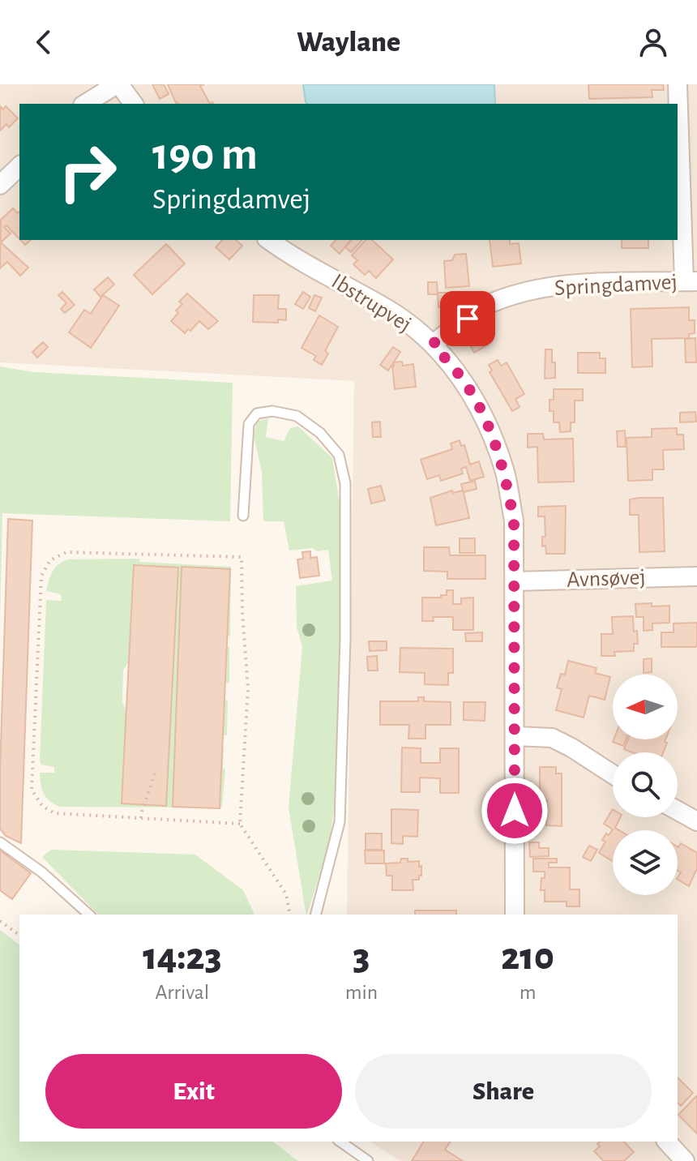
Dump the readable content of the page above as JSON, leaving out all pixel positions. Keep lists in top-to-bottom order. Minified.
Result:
{"streets":{"street":["Springdamvej","Ibstrupvej","Avnsøvej"]},"crossings":[["Springdamvej","Ibstrupvej"],["Ibstrupvej","Avnsøvej"]],"north":"left","page":{"header":"Waylane","turn":["190 m","Springdamvej"],"eta":["14:23","Arrival","3","min","210","m"],"buttons":["Exit","Share"]}}
